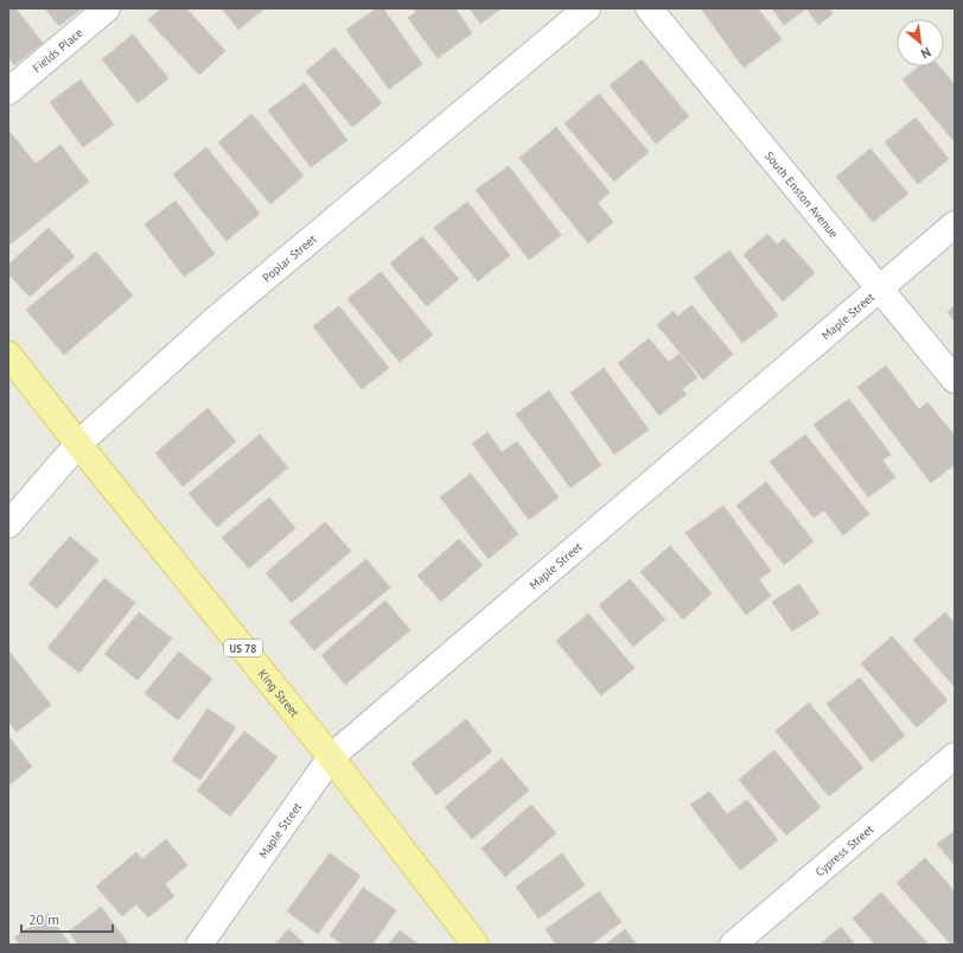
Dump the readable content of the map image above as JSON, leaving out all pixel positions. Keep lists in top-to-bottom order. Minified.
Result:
{"streets":{"main road":["US 78","King Street"],"street":["Fields Place","South Enston Avenue","Poplar Street","Maple Street","Cypress Street"]},"crossings":[["South Enston Avenue","Maple Street"],["Poplar Street","King Street"],["Maple Street","King Street"]],"scale_bar":"20 m","north":"bottom right"}
